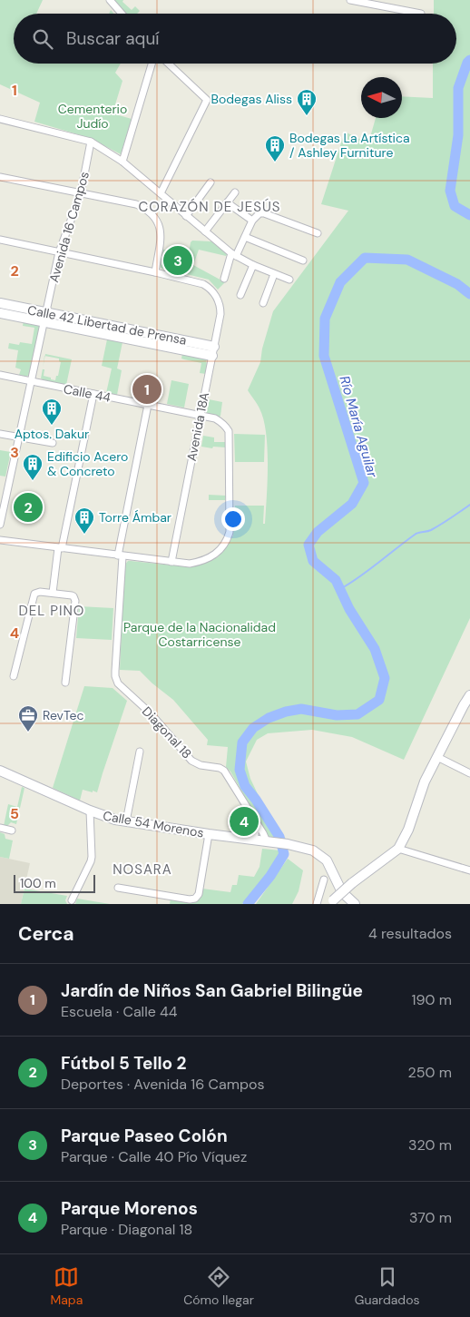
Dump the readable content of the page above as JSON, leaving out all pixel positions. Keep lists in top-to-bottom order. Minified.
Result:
{"streets":{"main road":["Calle 42 Libertad de Prensa","Calle 54 Morenos"],"street":["Avenida 16 Campos","Calle 44","Avenida 18A","Diagonal 18"]},"crossings":[["Avenida 16 Campos","Calle 42 Libertad de Prensa"],["Avenida 16 Campos","Calle 44"],["Calle 42 Libertad de Prensa","Avenida 18A"],["Calle 44","Avenida 18A"],["Diagonal 18","Calle 54 Morenos"]],"districts":["CORAZÓN DE JESÚS","DEL PINO","NOSARA"],"water":["Río María Aguilar"],"parks":["Cementerio Judío","Parque de la Nacionalidad Costarricense"],"places":{"building":["Bodegas Aliss","Bodegas La Artística / Ashley Furniture","Aptos. Dakur","Edificio Acero & Concreto","Torre Ámbar"],"office":["RevTec"]},"scale_bar":"100 m","north":"left","page":{"search":"Buscar aquí","pins":["3","1","2","4"],"scale":"100 m","heading":["Cerca","4 resultados"],"list":[{"mark":"1","name":"Jardín de Niños San Gabriel Bilingüe","note":"Escuela · Calle 44","value":"190 m"},{"mark":"2","name":"Fútbol 5 Tello 2","note":"Deportes · Avenida 16 Campos","value":"250 m"},{"mark":"3","name":"Parque Paseo Colón","note":"Parque · Calle 40 Pío Víquez","value":"320 m"},{"mark":"4","name":"Parque Morenos","note":"Parque · Diagonal 18","value":"370 m"}],"nav":["Mapa","Cómo llegar","Guardados"]},"grid":{"rows":["1","2","3","4","5"]}}
